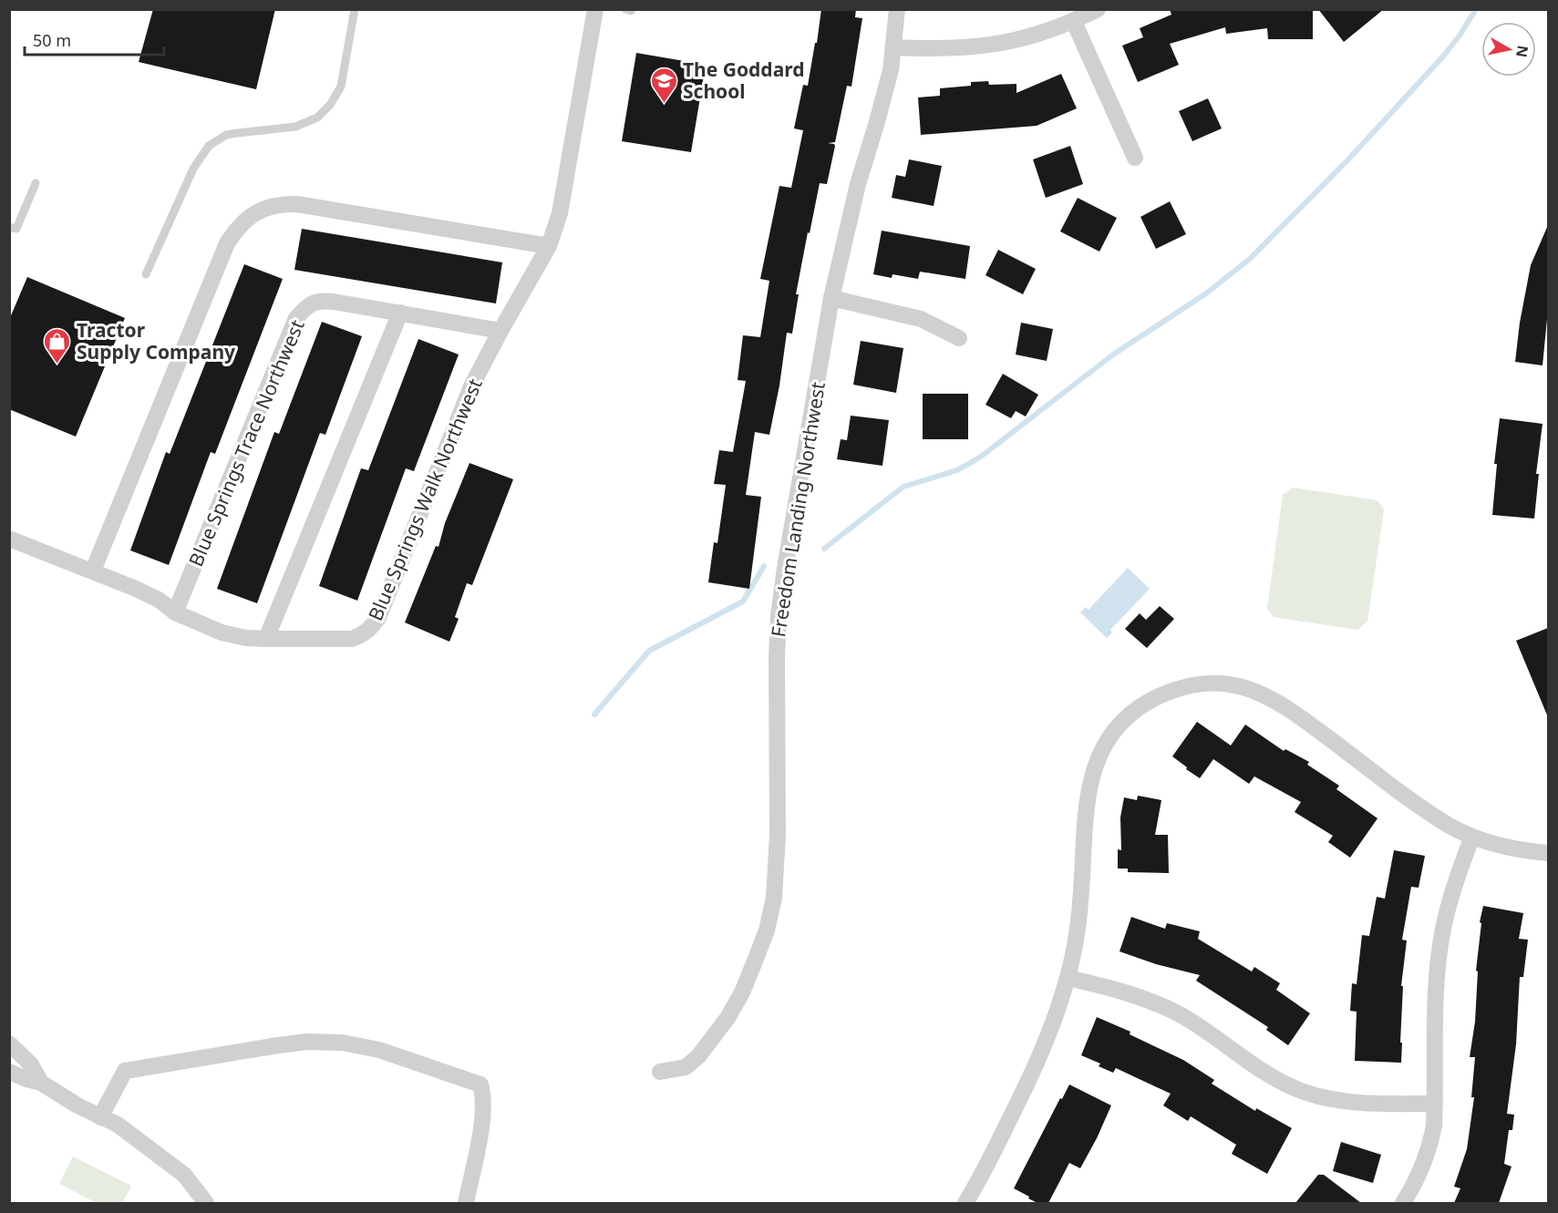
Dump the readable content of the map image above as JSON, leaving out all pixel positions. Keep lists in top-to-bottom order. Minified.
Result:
{"streets":{"street":["Blue Springs Trace Northwest","Blue Springs Walk Northwest","Freedom Landing Northwest"]},"crossings":[["Blue Springs Trace Northwest","Blue Springs Walk Northwest"]],"places":{"school or university":["The Goddard School"],"shop":["Tractor Supply Company"]},"scale_bar":"50 m","north":"right"}
